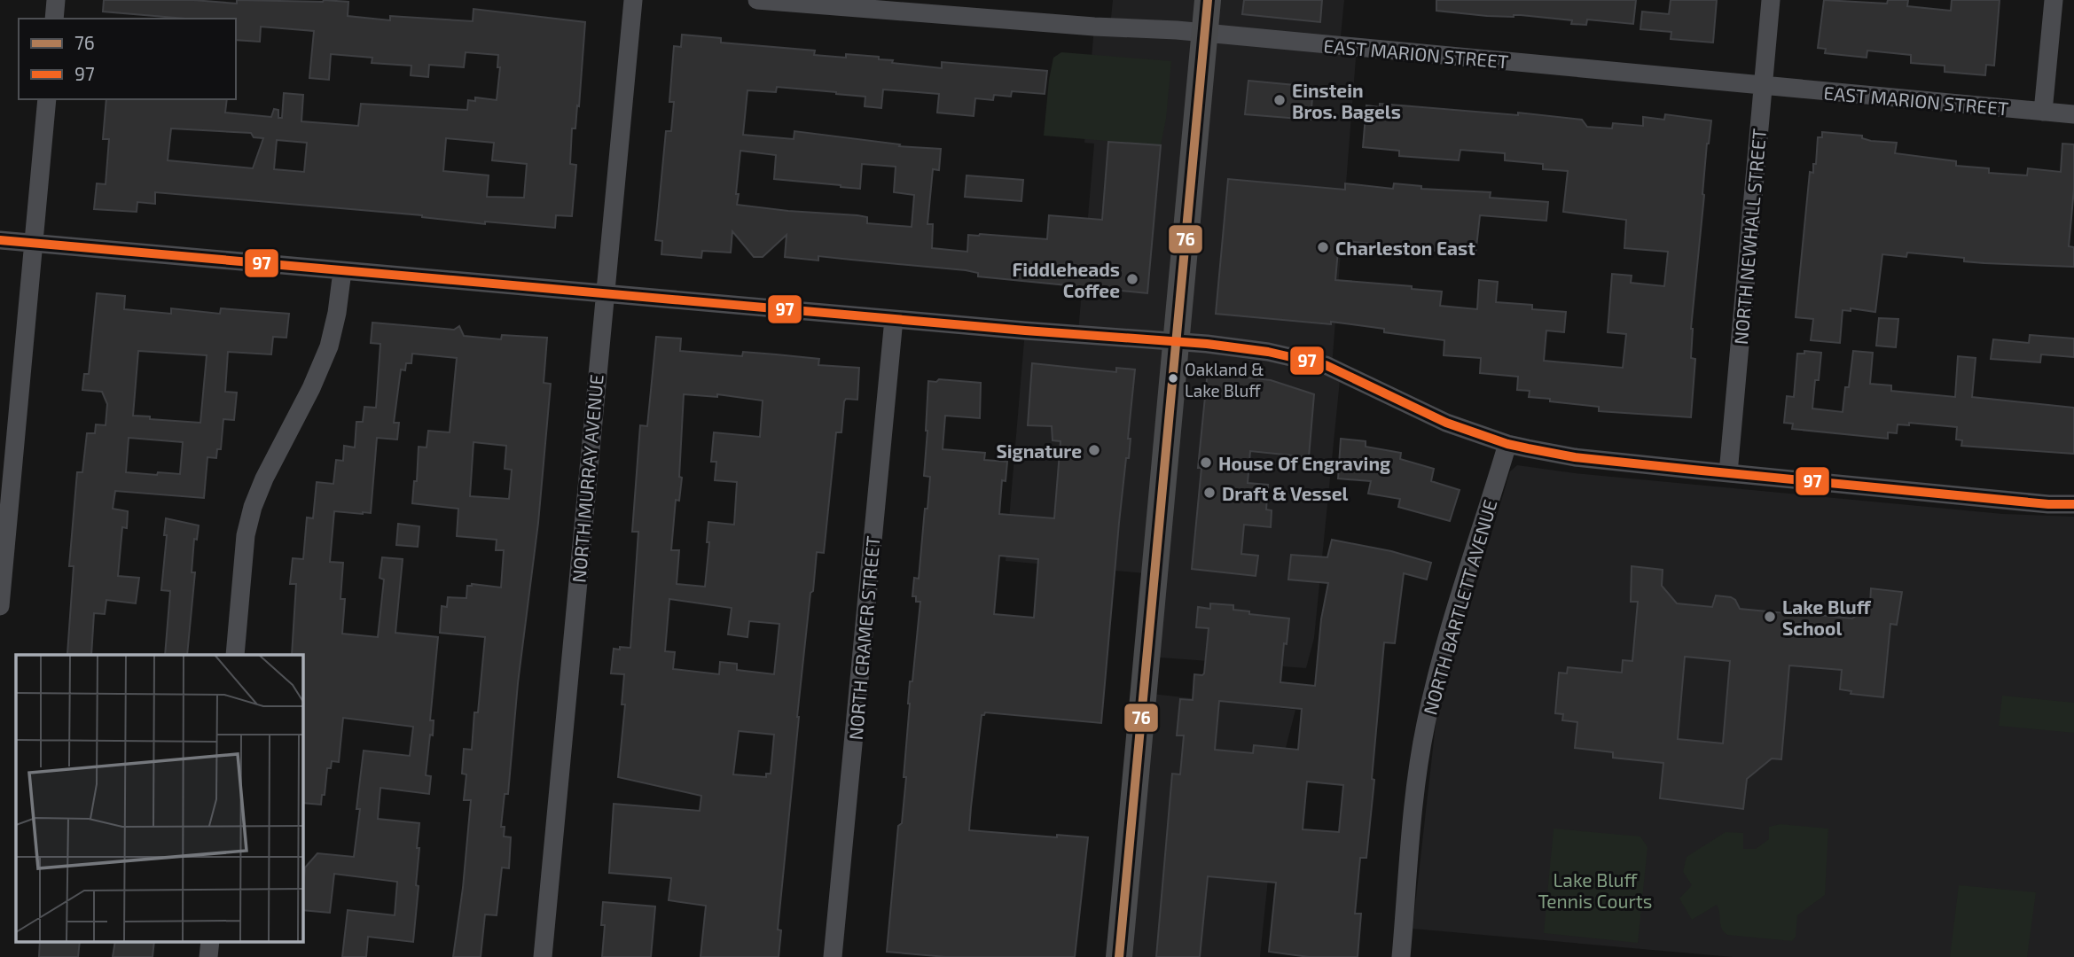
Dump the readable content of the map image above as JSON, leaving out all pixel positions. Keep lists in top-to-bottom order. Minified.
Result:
{"streets":{"street":["EAST MARION STREET","NORTH NEWHALL STREET","NORTH MURRAY AVENUE","NORTH BARTLETT AVENUE","NORTH CRAMER STREET"]},"crossings":[["EAST MARION STREET","NORTH NEWHALL STREET"]],"parks":["Lake Bluff Tennis Courts"],"places":["Einstein Bros. Bagels","Charleston East","Fiddleheads Coffee","Oakland & Lake Bluff","Signature","House Of Engraving","Draft & Vessel","Lake Bluff School"],"lines":["transit line 76","transit line 97"],"legend":["76","97"]}
